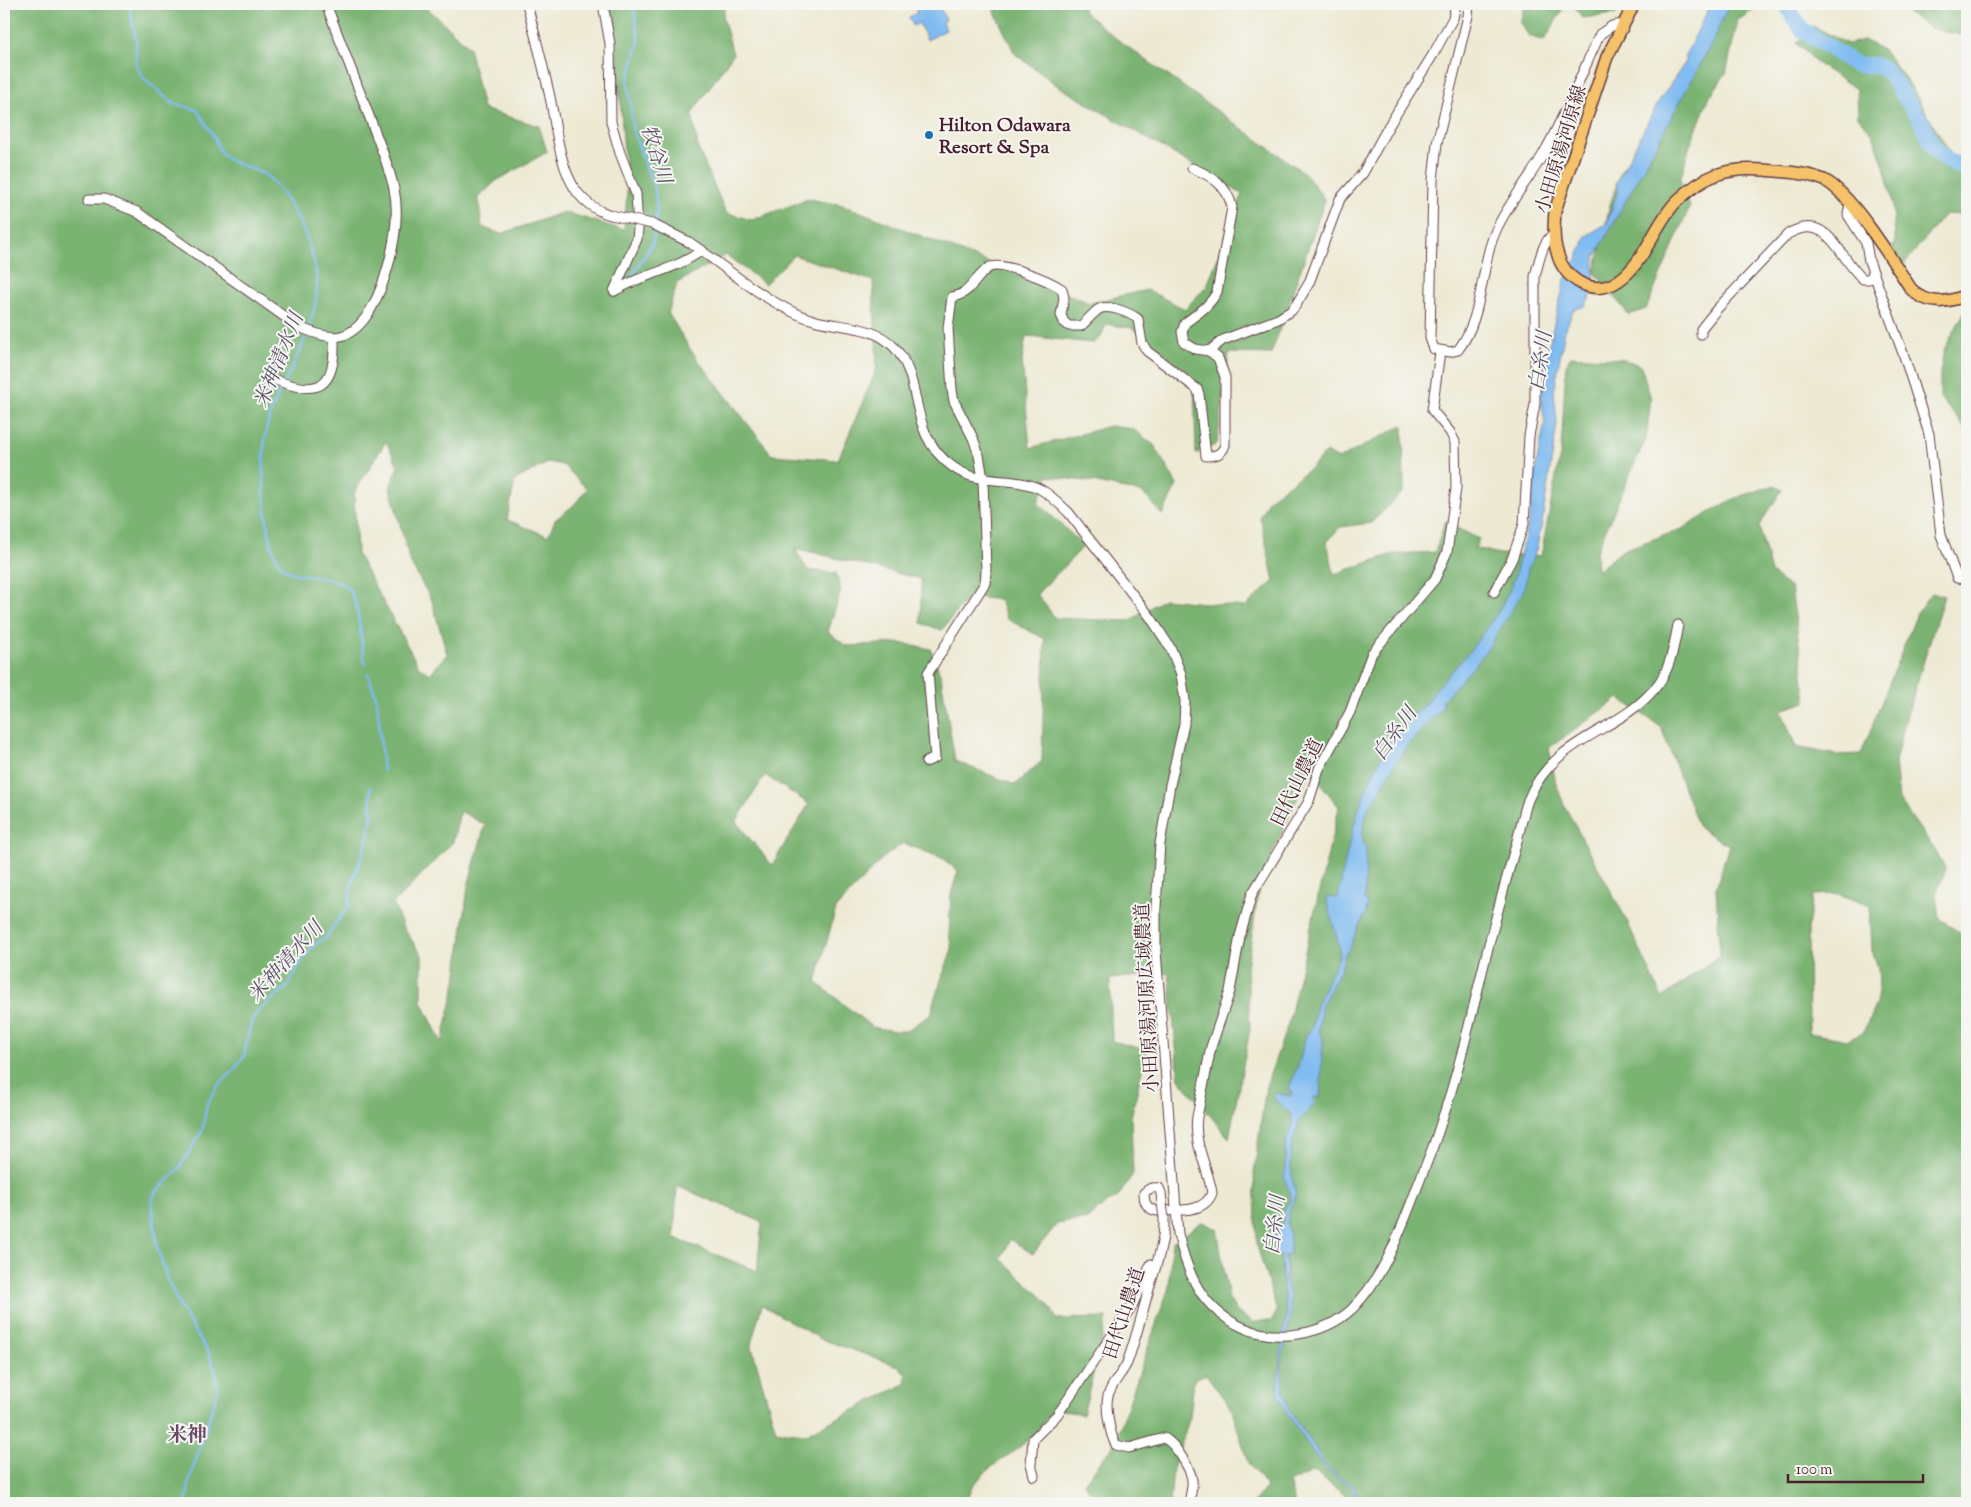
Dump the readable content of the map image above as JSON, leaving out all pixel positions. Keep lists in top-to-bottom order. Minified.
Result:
{"streets":{"main road":["小田原湯河原線"],"street":["田代山農道","小田原湯河原広域農道"]},"crossings":[["田代山農道","小田原湯河原広域農道"]],"districts":["米神"],"water":["牧谷川","米神清水川","白糸川"],"places":["Hilton Odawara Resort & Spa"],"scale_bar":"100 m"}
